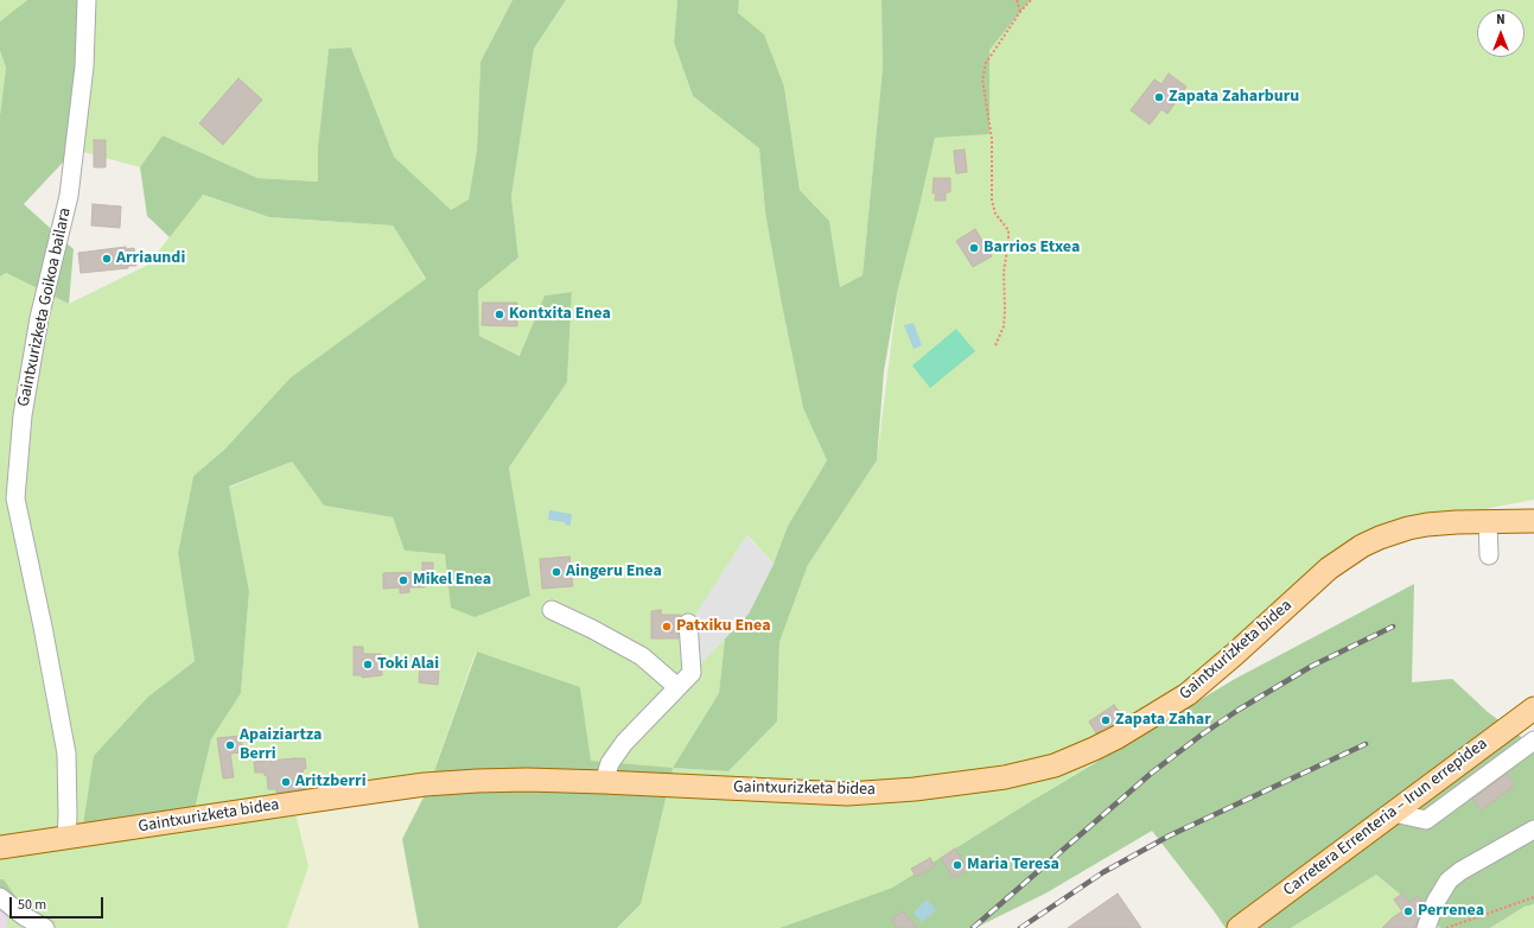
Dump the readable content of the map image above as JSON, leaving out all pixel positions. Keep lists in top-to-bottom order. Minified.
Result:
{"streets":{"main road":["Gaintxurizketa bidea","Carretera Errenteria – Irun errepidea"],"street":["Gaintxurizketa Goikoa bailara"]},"crossings":[["Gaintxurizketa Goikoa bailara","Gaintxurizketa bidea"]],"places":["Zapata Zaharburu","Barrios Etxea","Arriaundi","Kontxita Enea","Aingeru Enea","Mikel Enea","Patxiku Enea","Toki Alai","Zapata Zahar","Apaiziartza Berri","Aritzberri","Maria Teresa","Perrenea"],"scale_bar":"50 m","north":"top"}
